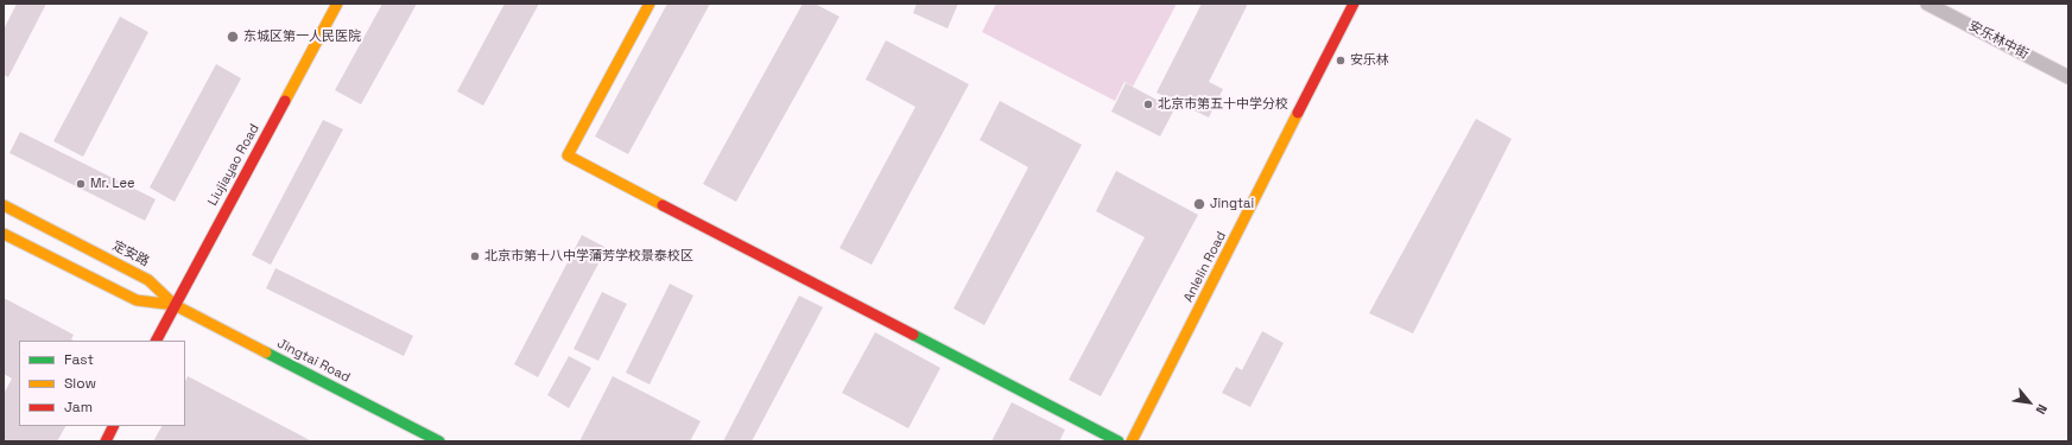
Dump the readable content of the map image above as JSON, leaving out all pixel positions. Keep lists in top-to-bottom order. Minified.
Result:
{"streets":{"street":["安乐林中街","Liujiayao Road","定安路","Anlelin Road","Jingtai Road"]},"crossings":[["Liujiayao Road","定安路"],["Liujiayao Road","Jingtai Road"],["定安路","Jingtai Road"]],"places":["东城区第一人民医院","安乐林","北京市第五十中学分校","Mr. Lee","Jingtai","北京市第十八中学蒲芳学校景泰校区"],"legend":["Fast","Slow","Jam"],"north":"bottom right"}
